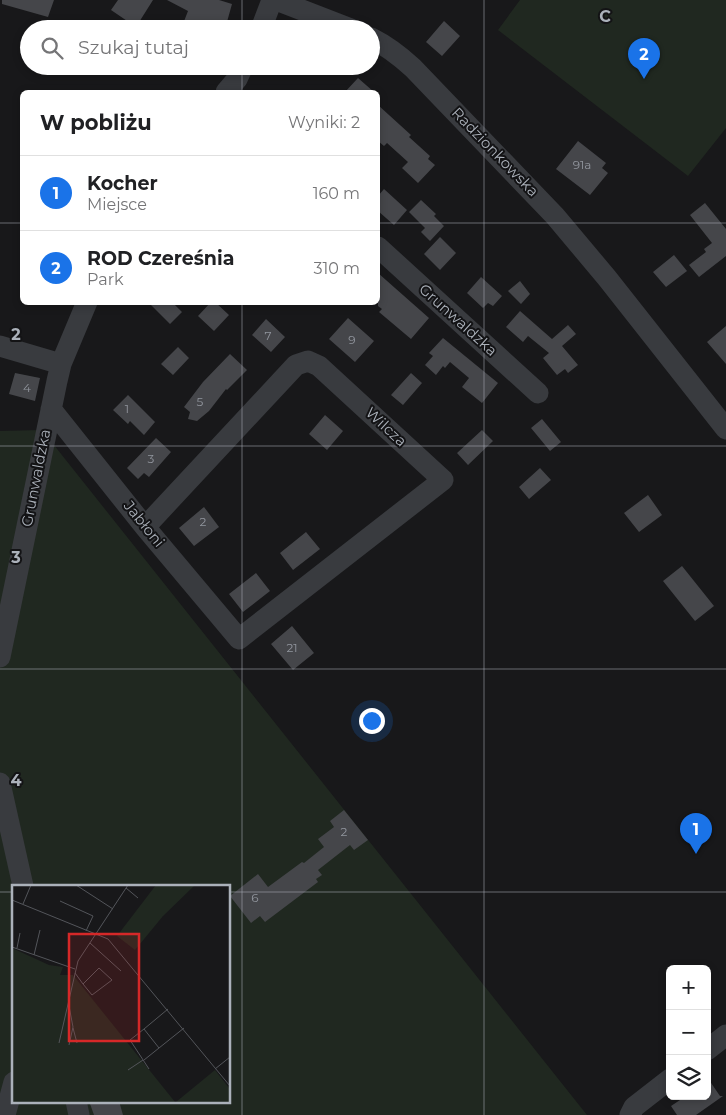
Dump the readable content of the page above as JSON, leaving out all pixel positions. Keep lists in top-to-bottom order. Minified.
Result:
{"streets":{"street":["Radzionkowska","Grunwaldzka","Wilcza","Jabłoni"]},"crossings":[["Grunwaldzka","Jabłoni"],["Wilcza","Jabłoni"]],"house_numbers":["91a","7","9","4","5","1","3","2","21","2","6"],"page":{"search":"Szukaj tutaj","pins":["2","1"],"heading":["W pobliżu","Wyniki: 2"],"list":[{"mark":"1","name":"Kocher","note":"Miejsce","value":"160 m"},{"mark":"2","name":"ROD Czereśnia","note":"Park","value":"310 m"}],"map_buttons":["+","−"]},"grid":{"columns":["C"],"rows":["2","3","4"]}}
